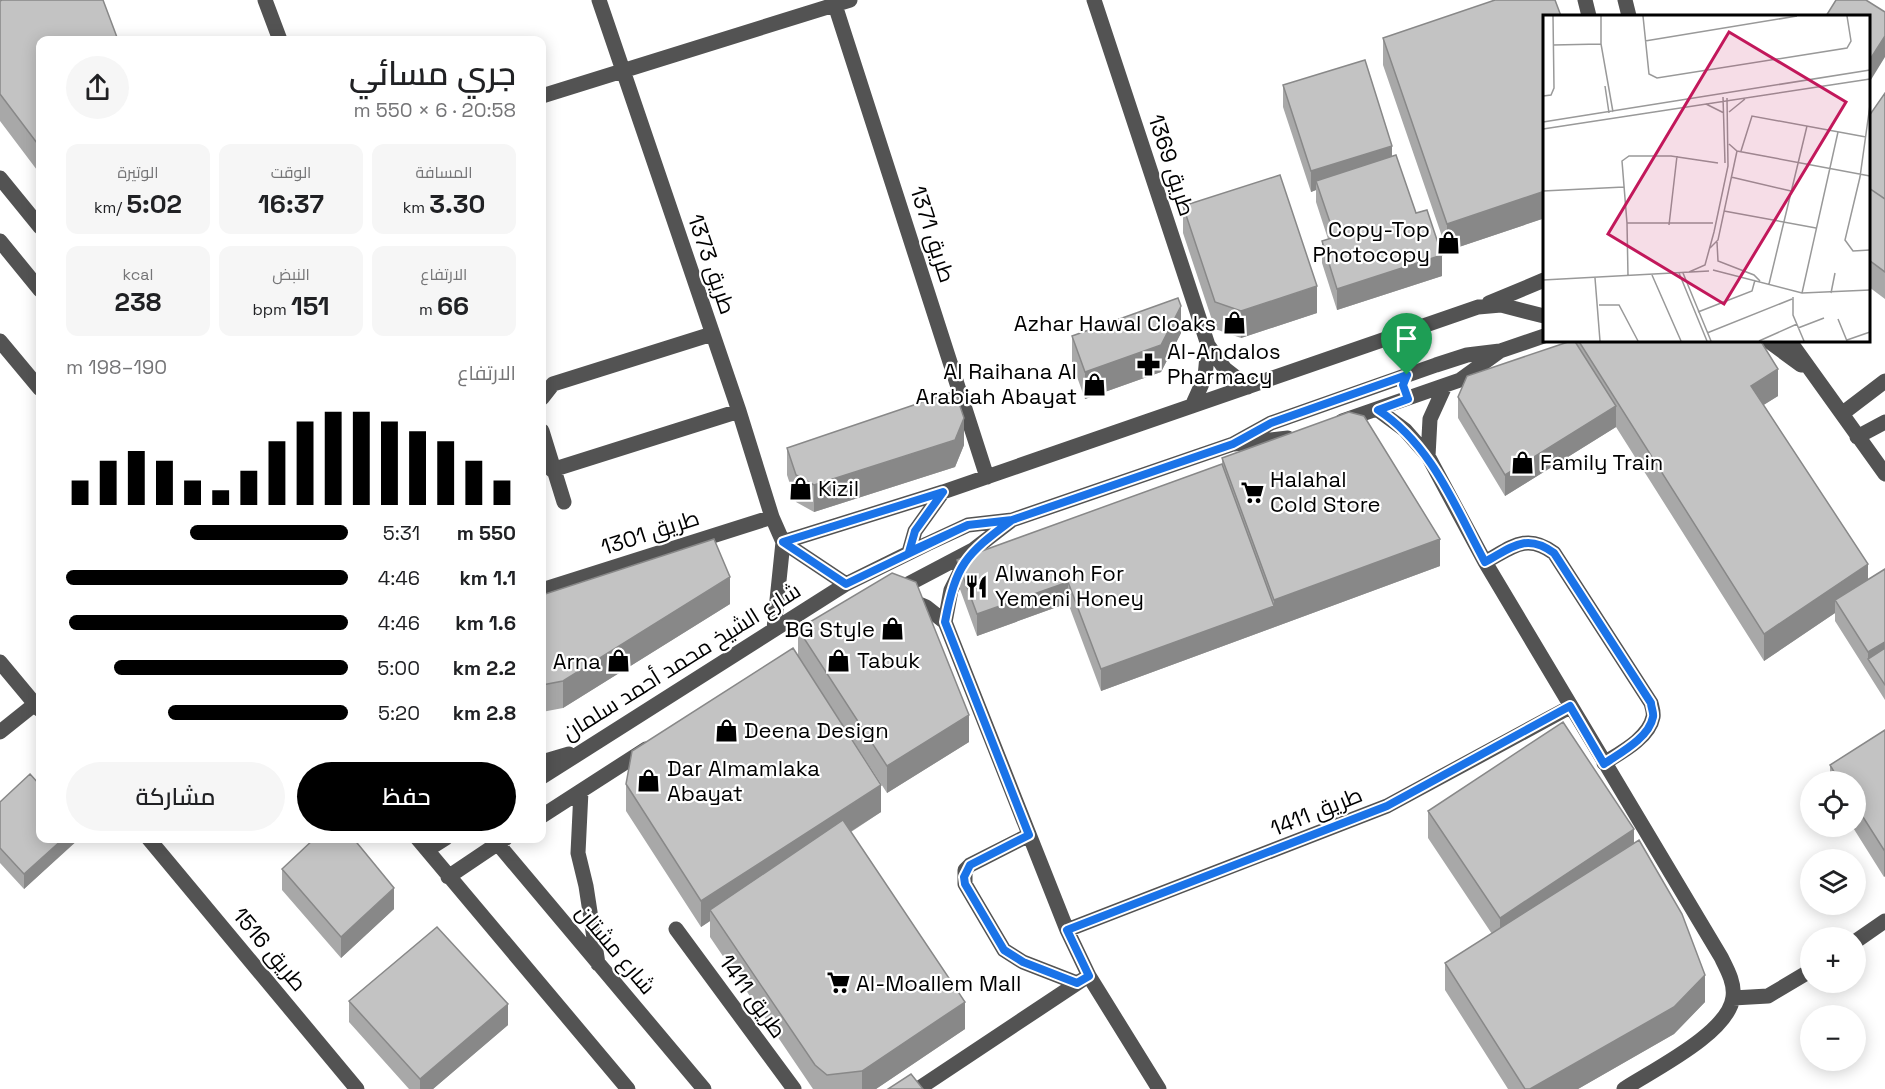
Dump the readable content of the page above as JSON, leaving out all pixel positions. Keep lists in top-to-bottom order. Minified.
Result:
{"streets":{"street":["طريق 1369","طريق 1371","طريق 1373","طريق 1301","شارع الشيخ محمد أحمد سلمان","طريق 1411","طريق 1516","شارع مشتان"]},"crossings":[["طريق 1371","طريق 1373"],["طريق 1373","طريق 1301"]],"places":{"shop":["Copy-Top Photocopy","Azhar Hawal Cloaks","Al Raihana Al Arabiah Abayat","Family Train","Kizil","BG Style","Tabuk","Arna","Deena Design","Dar Almamlaka Abayat"],"pharmacy":["Al-Andalos Pharmacy"],"supermarket":["Halahal Cold Store","Al-Moallem Mall"],"restaurant":["Alwanoh For Yemeni Honey"]},"page":{"heading":["جري مسائي","20:58 · 6 × 550 m"],"stats":[["المسافة","3.30 km"],["الوقت","16:37"],["الوتيرة","5:02 /km"],["الارتفاع","66 m"],["النبض","151 bpm"],["kcal","238"]],"chart":["الارتفاع","190–198 m"],"list":[{"name":"550 m","note":"5:31"},{"name":"1.1 km","note":"4:46"},{"name":"1.6 km","note":"4:46"},{"name":"2.2 km","note":"5:00"},{"name":"2.8 km","note":"5:20"}],"buttons":["حفظ","مشاركة"],"map_buttons":["+","−"]}}
